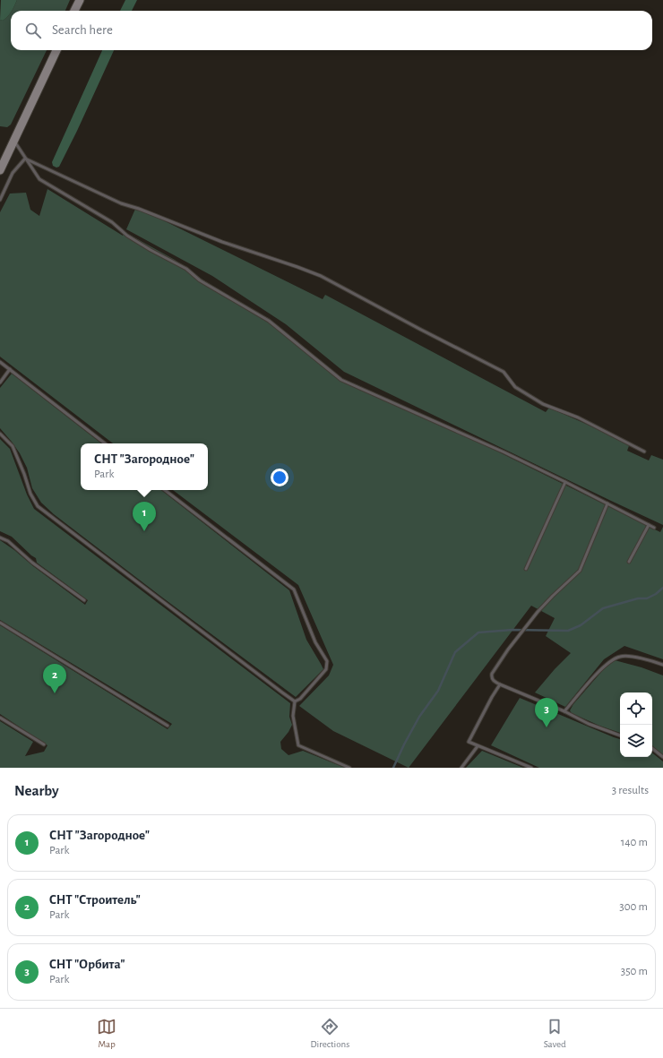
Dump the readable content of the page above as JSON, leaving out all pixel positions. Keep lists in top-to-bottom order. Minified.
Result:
{"page":{"search":"Search here","popup":["СНТ \"Загородное\"","Park"],"pins":["1","2","3"],"heading":["Nearby","3 results"],"list":[{"mark":"1","name":"СНТ \"Загородное\"","note":"Park","value":"140 m"},{"mark":"2","name":"CНТ \"Строитель\"","note":"Park","value":"300 m"},{"mark":"3","name":"CНТ \"Орбита\"","note":"Park","value":"350 m"}],"nav":["Map","Directions","Saved"]}}
